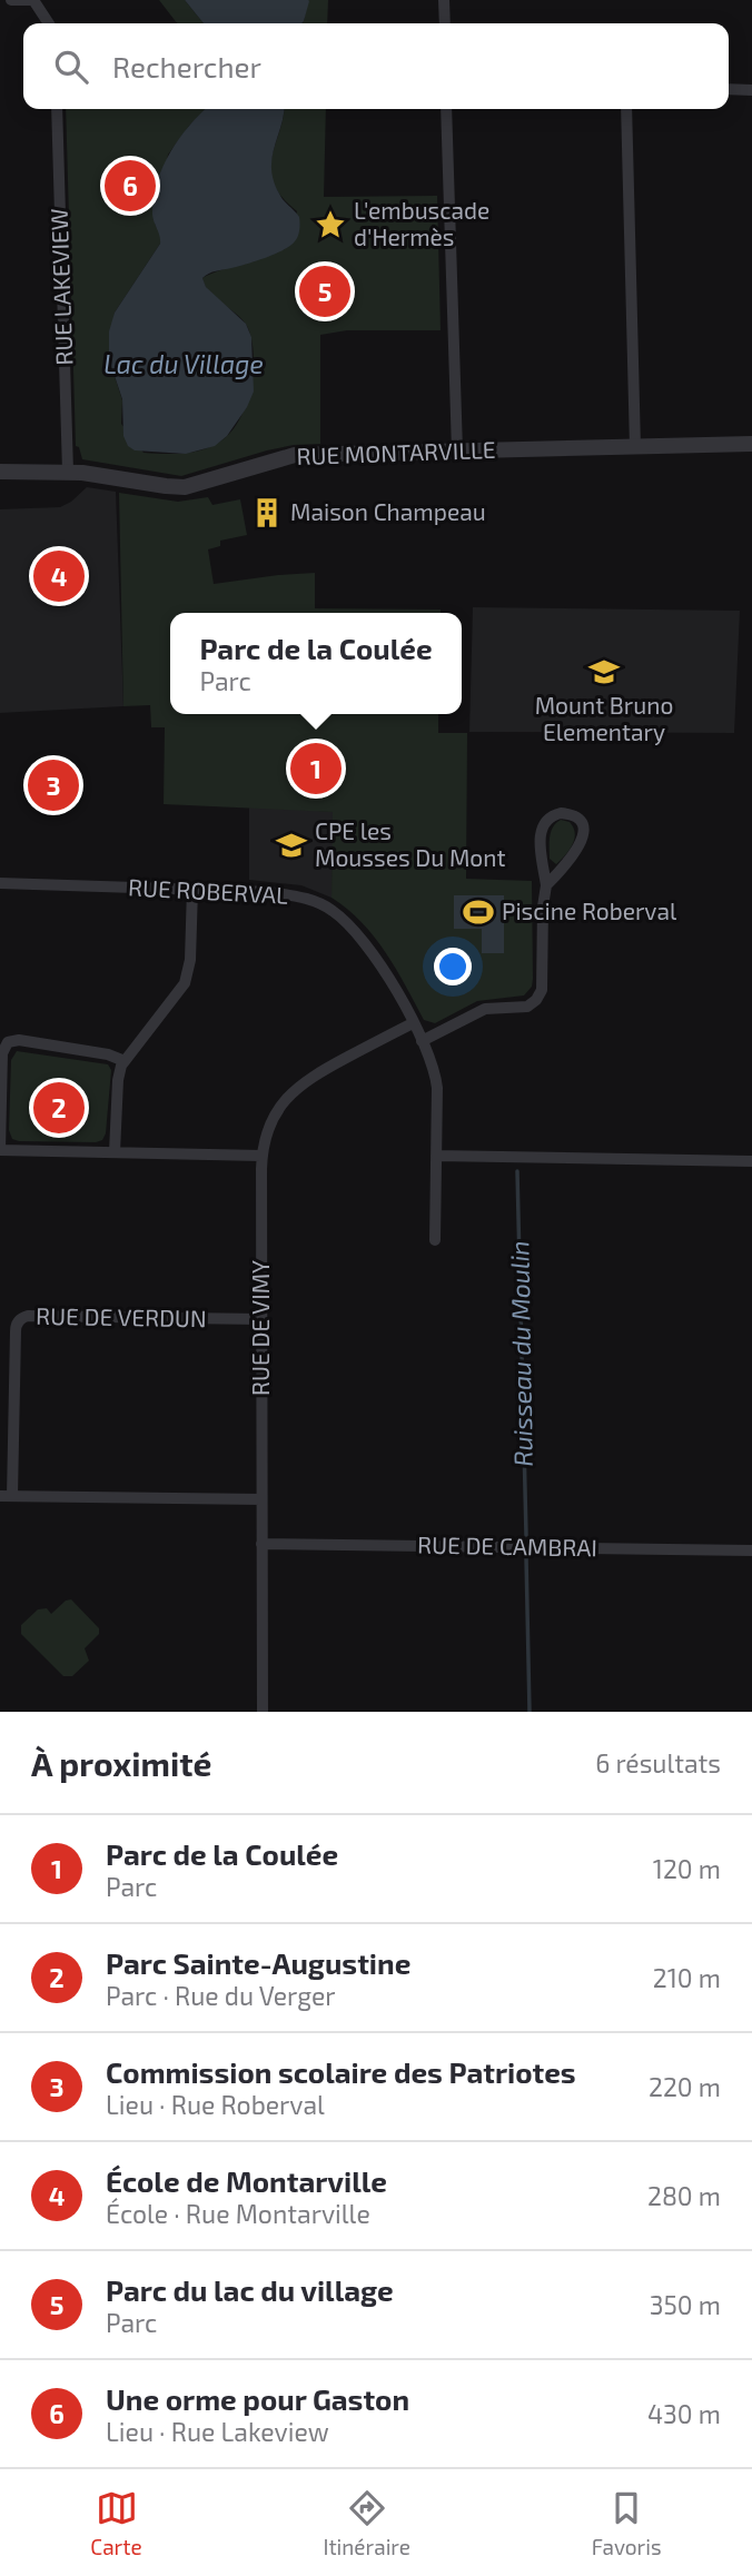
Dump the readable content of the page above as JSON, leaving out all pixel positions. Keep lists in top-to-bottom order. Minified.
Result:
{"streets":{"street":["RUE LAKEVIEW","RUE MONTARVILLE","RUE ROBERVAL","RUE DE VERDUN","RUE DE VIMY","RUE DE CAMBRAI"]},"crossings":[["RUE LAKEVIEW","RUE MONTARVILLE"],["RUE ROBERVAL","RUE DE VIMY"],["RUE DE VERDUN","RUE DE VIMY"],["RUE DE VIMY","RUE DE CAMBRAI"]],"water":["Lac du Village","Ruisseau du Moulin"],"places":{"place":["L'embuscade d'Hermès"],"building":["Maison Champeau"],"school or university":["Mount Bruno Elementary","CPE les Mousses Du Mont"],"sports":["Piscine Roberval"]},"page":{"search":"Rechercher","pins":["6","5","4","1","3","2"],"popup":["Parc de la Coulée","Parc"],"heading":["À proximité","6 résultats"],"list":[{"mark":"1","name":"Parc de la Coulée","note":"Parc","value":"120 m"},{"mark":"2","name":"Parc Sainte-Augustine","note":"Parc · Rue du Verger","value":"210 m"},{"mark":"3","name":"Commission scolaire des Patriotes","note":"Lieu · Rue Roberval","value":"220 m"},{"mark":"4","name":"École de Montarville","note":"École · Rue Montarville","value":"280 m"},{"mark":"5","name":"Parc du lac du village","note":"Parc","value":"350 m"},{"mark":"6","name":"Une orme pour Gaston","note":"Lieu · Rue Lakeview","value":"430 m"}],"nav":["Carte","Itinéraire","Favoris"]}}
